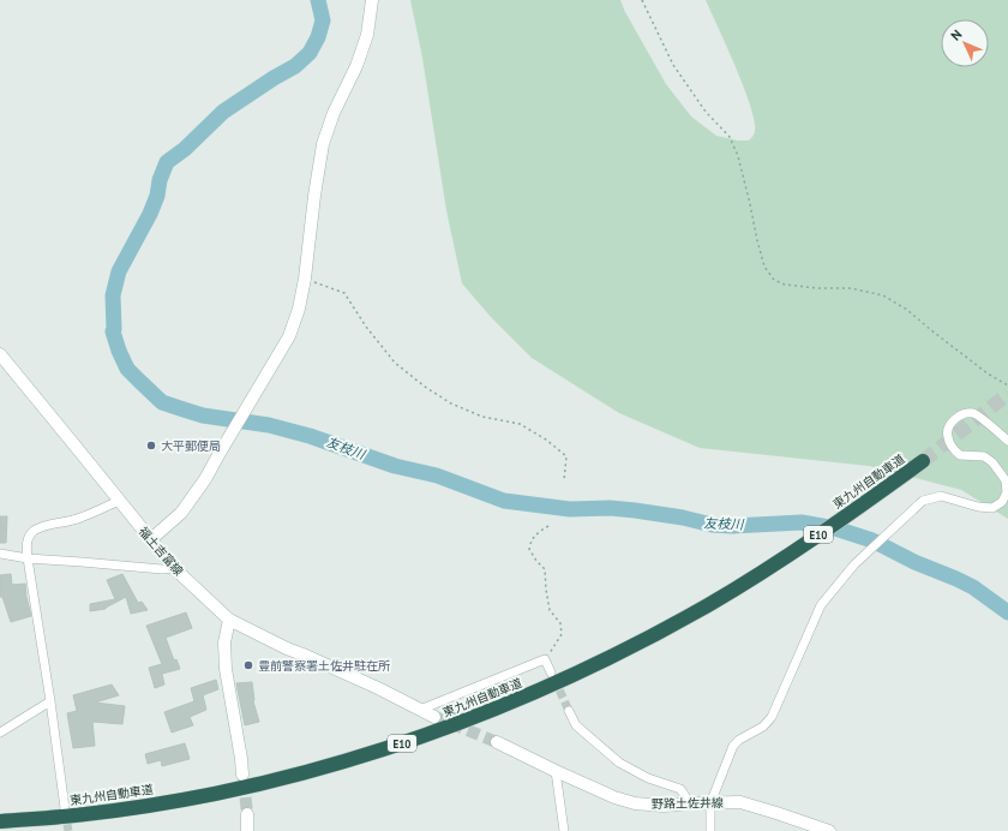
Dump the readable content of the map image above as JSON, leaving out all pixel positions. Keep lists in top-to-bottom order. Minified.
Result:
{"streets":{"highway":["東九州自動車道","E10"],"main road":["福土吉富線","野路土佐井線"]},"water":["友枝川"],"places":["大平郵便局","豊前警察署土佐井駐在所"],"north":"top left"}
